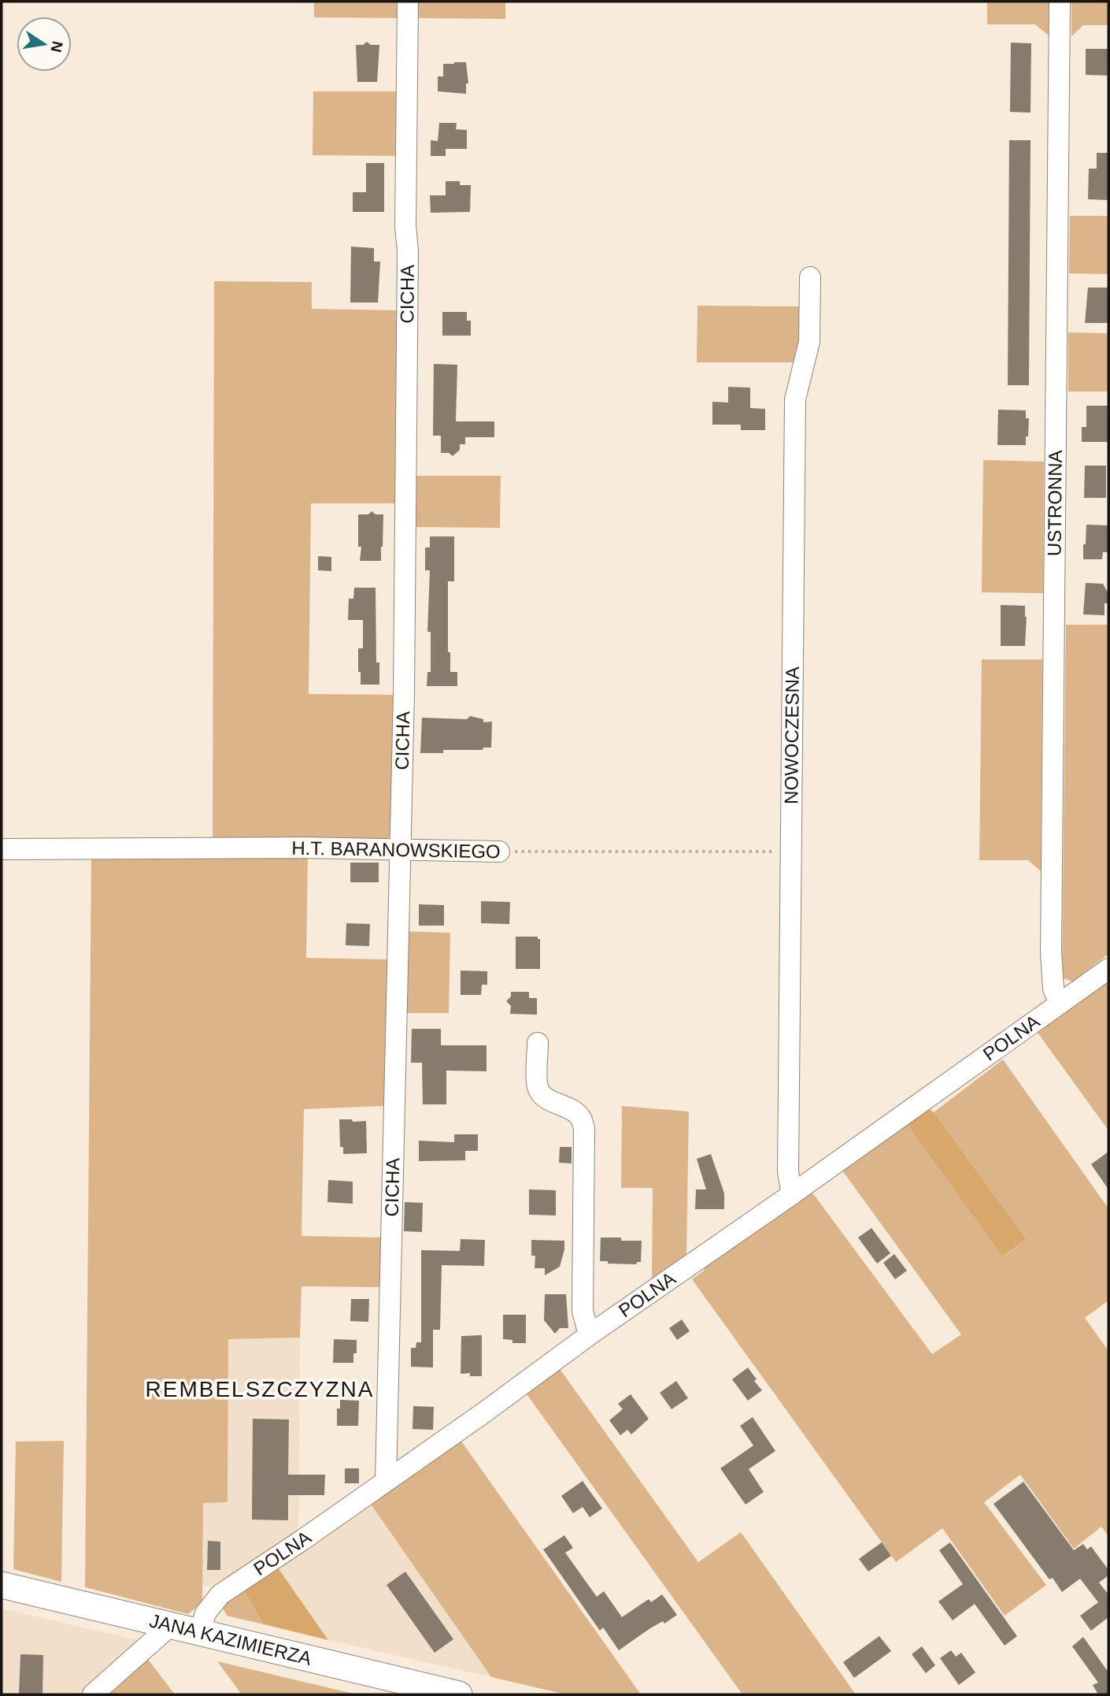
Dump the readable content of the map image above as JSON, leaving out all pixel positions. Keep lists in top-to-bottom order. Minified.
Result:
{"streets":{"main road":["JANA KAZIMIERZA"],"street":["CICHA","USTRONNA","NOWOCZESNA","H.T. BARANOWSKIEGO","POLNA"]},"crossings":[["CICHA","H.T. BARANOWSKIEGO"],["CICHA","POLNA"],["USTRONNA","POLNA"],["NOWOCZESNA","H.T. BARANOWSKIEGO"],["NOWOCZESNA","POLNA"],["POLNA","JANA KAZIMIERZA"]],"districts":["REMBELSZCZYZNA"],"north":"right"}
